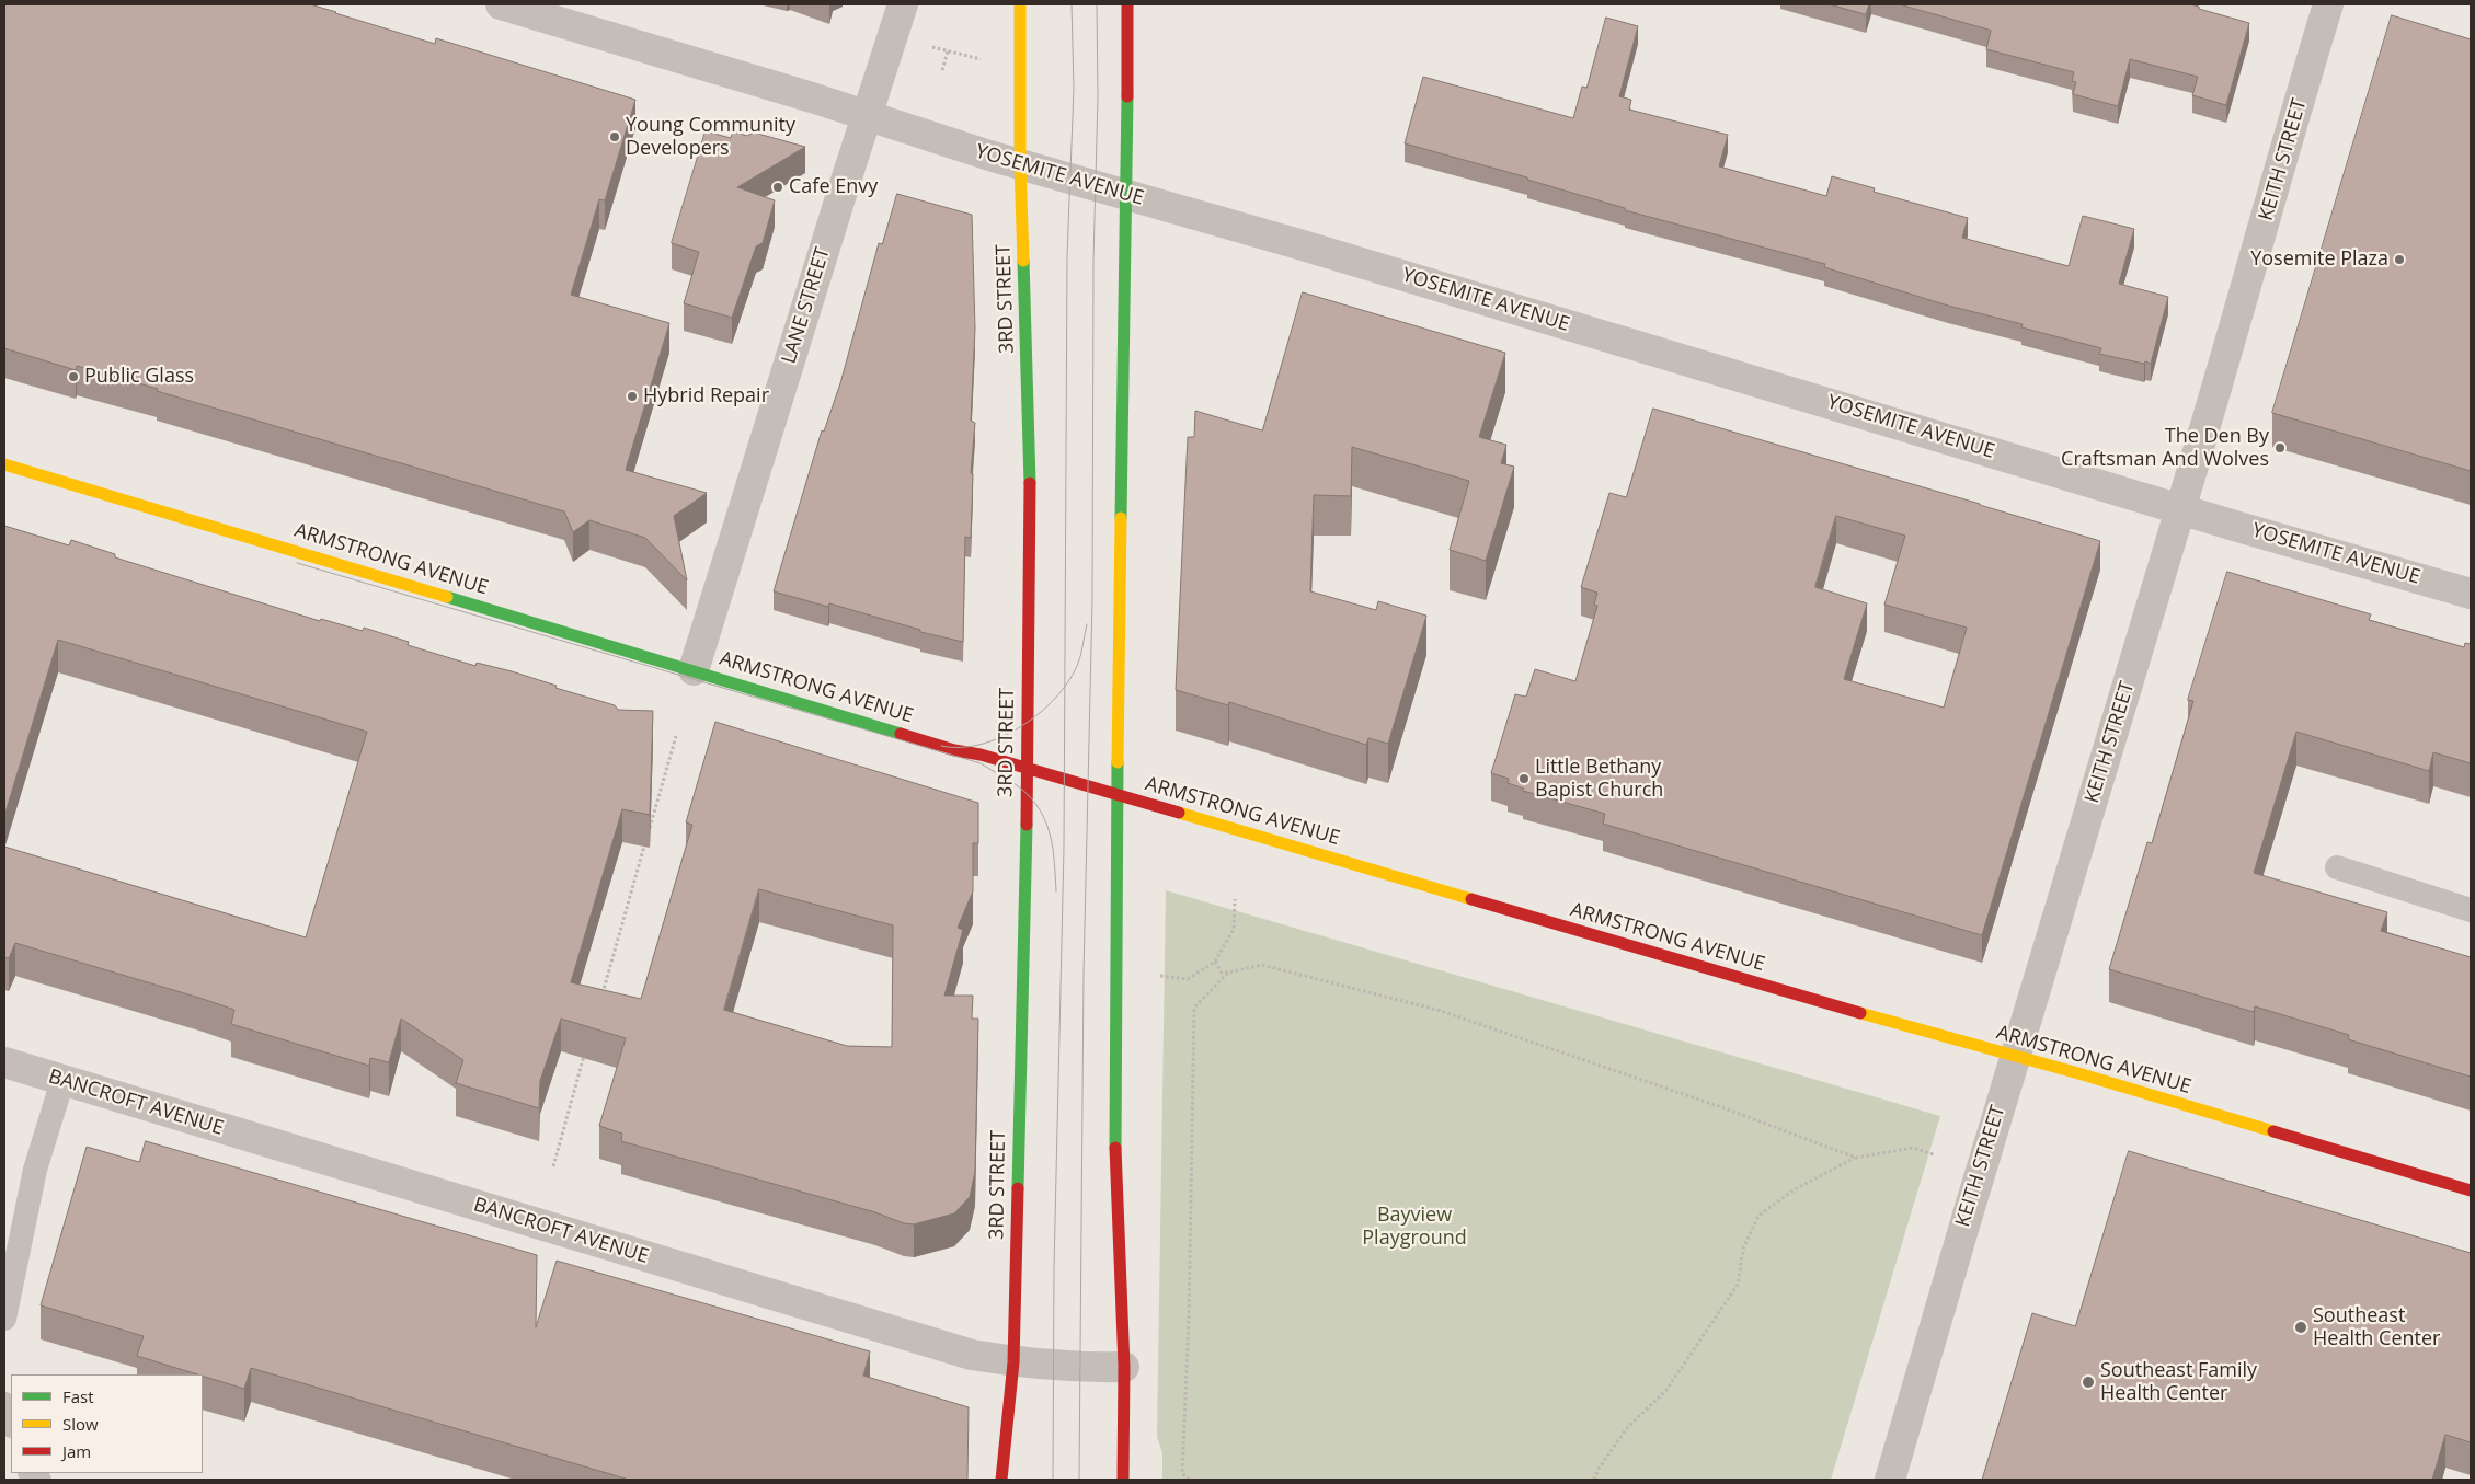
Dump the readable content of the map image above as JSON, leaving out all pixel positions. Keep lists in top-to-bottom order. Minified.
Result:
{"streets":{"main road":["3RD STREET","ARMSTRONG AVENUE"],"street":["KEITH STREET","YOSEMITE AVENUE","LANE STREET","BANCROFT AVENUE"]},"crossings":[["KEITH STREET","YOSEMITE AVENUE"],["KEITH STREET","ARMSTRONG AVENUE"],["YOSEMITE AVENUE","3RD STREET"],["YOSEMITE AVENUE","LANE STREET"],["3RD STREET","ARMSTRONG AVENUE"],["3RD STREET","BANCROFT AVENUE"],["LANE STREET","ARMSTRONG AVENUE"]],"parks":["Bayview Playground"],"places":["Young Community Developers","Cafe Envy","Yosemite Plaza","Public Glass","Hybrid Repair","The Den By Craftsman And Wolves","Little Bethany Bapist Church","Southeast Health Center","Southeast Family Health Center"],"legend":["Fast","Slow","Jam"]}
